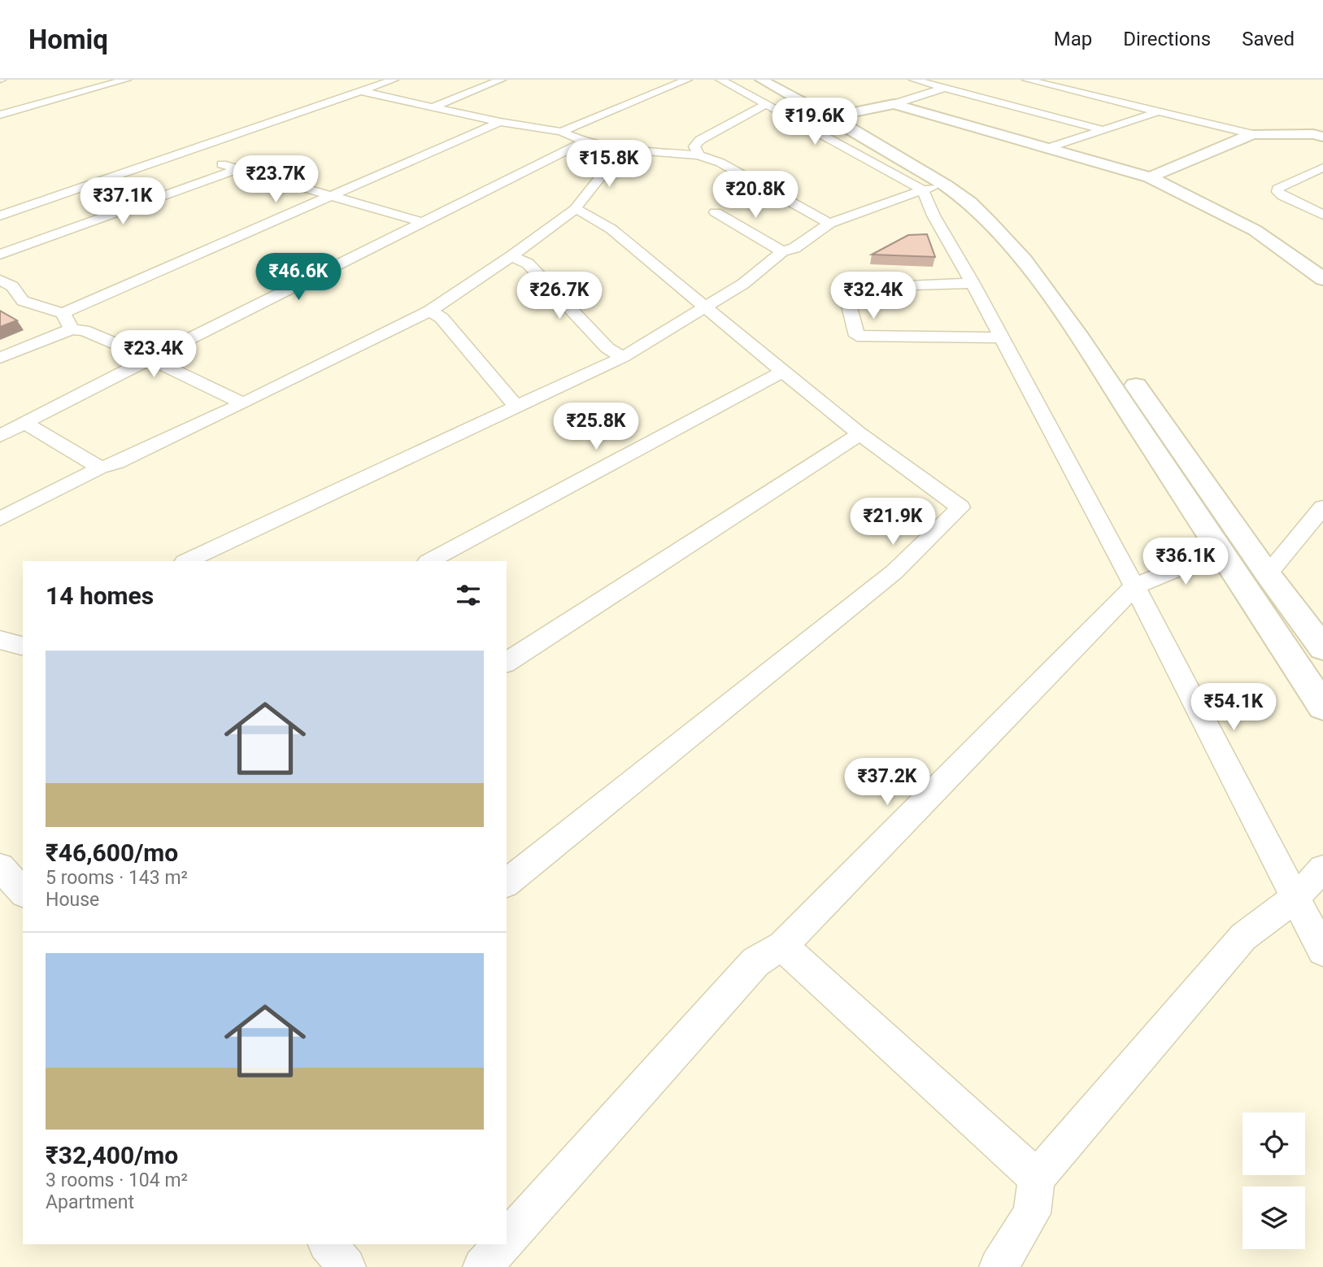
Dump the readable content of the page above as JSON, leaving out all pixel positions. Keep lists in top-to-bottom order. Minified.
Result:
{"page":{"header":"Homiq","nav":["Map","Directions","Saved"],"price":["₹19.6K","₹15.8K","₹23.7K","₹20.8K","₹37.1K","₹46.6K","₹26.7K","₹32.4K","₹23.4K","₹25.8K","₹21.9K","₹36.1K","₹54.1K","₹37.2K"],"heading":"14 homes","list":[{"name":"₹46,600/mo","note":"5 rooms · 143 m² · House"},{"name":"₹32,400/mo","note":"3 rooms · 104 m² · Apartment"}]}}
